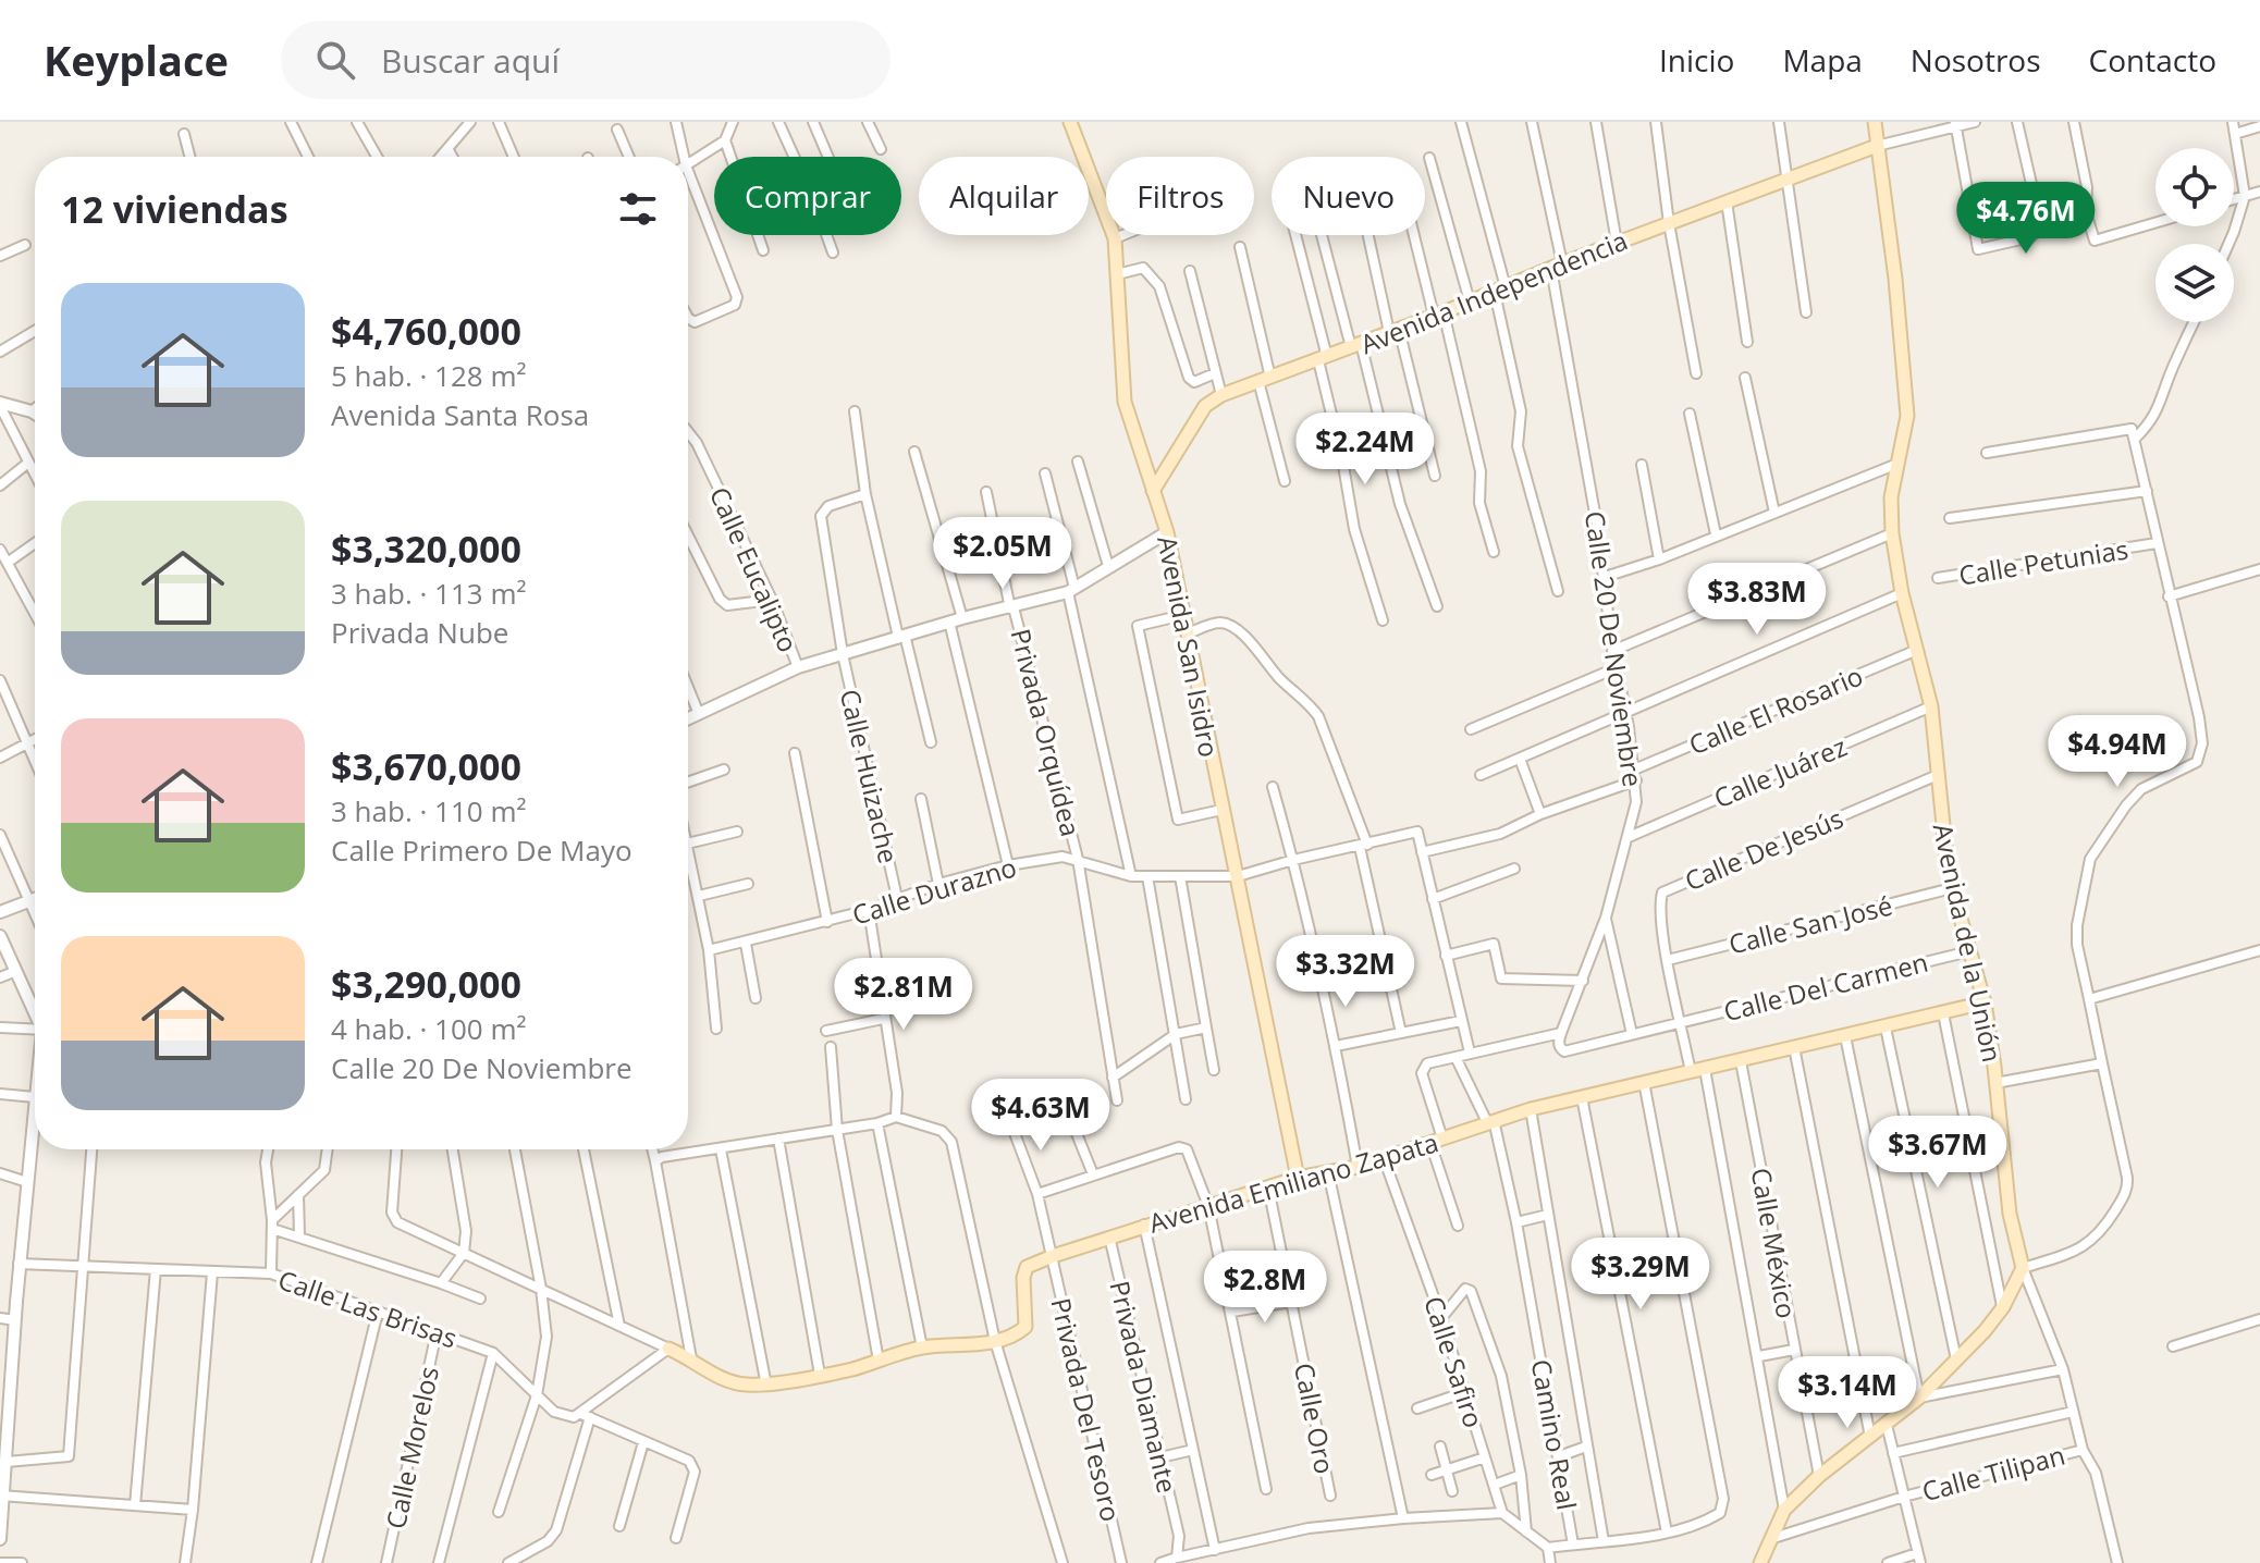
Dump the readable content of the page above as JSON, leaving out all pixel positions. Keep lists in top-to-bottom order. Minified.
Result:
{"streets":{"main road":["Avenida Independencia","Avenida San Isidro","Avenida de la Unión","Avenida Emiliano Zapata"],"street":["Calle Petunias","Calle Eucalipto","Calle 20 De Noviembre","Calle El Rosario","Privada Orquídea","Calle Juárez","Calle Huizache","Calle De Jesús","Calle Durazno","Calle San José","Calle Del Carmen","Calle México","Calle Las Brisas","Calle Safiro","Privada Diamante","Privada Del Tesoro","Calle Oro","Camino Real","Calle Morelos","Calle Tilipan"]},"crossings":[["Avenida Independencia","Avenida San Isidro"],["Avenida Independencia","Calle 20 De Noviembre"],["Avenida Independencia","Avenida de la Unión"],["Calle Petunias","Avenida de la Unión"],["Avenida San Isidro","Calle Durazno"],["Avenida San Isidro","Avenida Emiliano Zapata"],["Calle 20 De Noviembre","Calle El Rosario"],["Calle 20 De Noviembre","Calle Juárez"],["Calle El Rosario","Avenida de la Unión"],["Privada Orquídea","Calle Durazno"],["Calle Juárez","Avenida de la Unión"],["Calle Huizache","Calle Durazno"],["Calle De Jesús","Calle San José"],["Calle De Jesús","Avenida de la Unión"],["Calle De Jesús","Calle Del Carmen"],["Calle De Jesús","Avenida Emiliano Zapata"],["Calle San José","Avenida de la Unión"],["Avenida de la Unión","Calle Del Carmen"],["Avenida de la Unión","Avenida Emiliano Zapata"],["Avenida Emiliano Zapata","Calle México"],["Avenida Emiliano Zapata","Calle Safiro"],["Avenida Emiliano Zapata","Privada Diamante"],["Avenida Emiliano Zapata","Privada Del Tesoro"],["Avenida Emiliano Zapata","Calle Oro"],["Avenida Emiliano Zapata","Camino Real"],["Calle Las Brisas","Calle Morelos"]],"page":{"header":"Keyplace","search":"Buscar aquí","nav":["Inicio","Mapa","Nosotros","Contacto"],"chip":["Comprar","Alquilar","Filtros","Nuevo"],"heading":"12 viviendas","price":["$4.76M","$2.24M","$2.05M","$3.83M","$4.94M","$3.32M","$2.81M","$4.63M","$3.67M","$3.29M","$2.8M","$3.14M"],"list":[{"name":"$4,760,000","note":"5 hab. · 128 m² · Avenida Santa Rosa"},{"name":"$3,320,000","note":"3 hab. · 113 m² · Privada Nube"},{"name":"$3,670,000","note":"3 hab. · 110 m² · Calle Primero De Mayo"},{"name":"$3,290,000","note":"4 hab. · 100 m² · Calle 20 De Noviembre"}]}}
